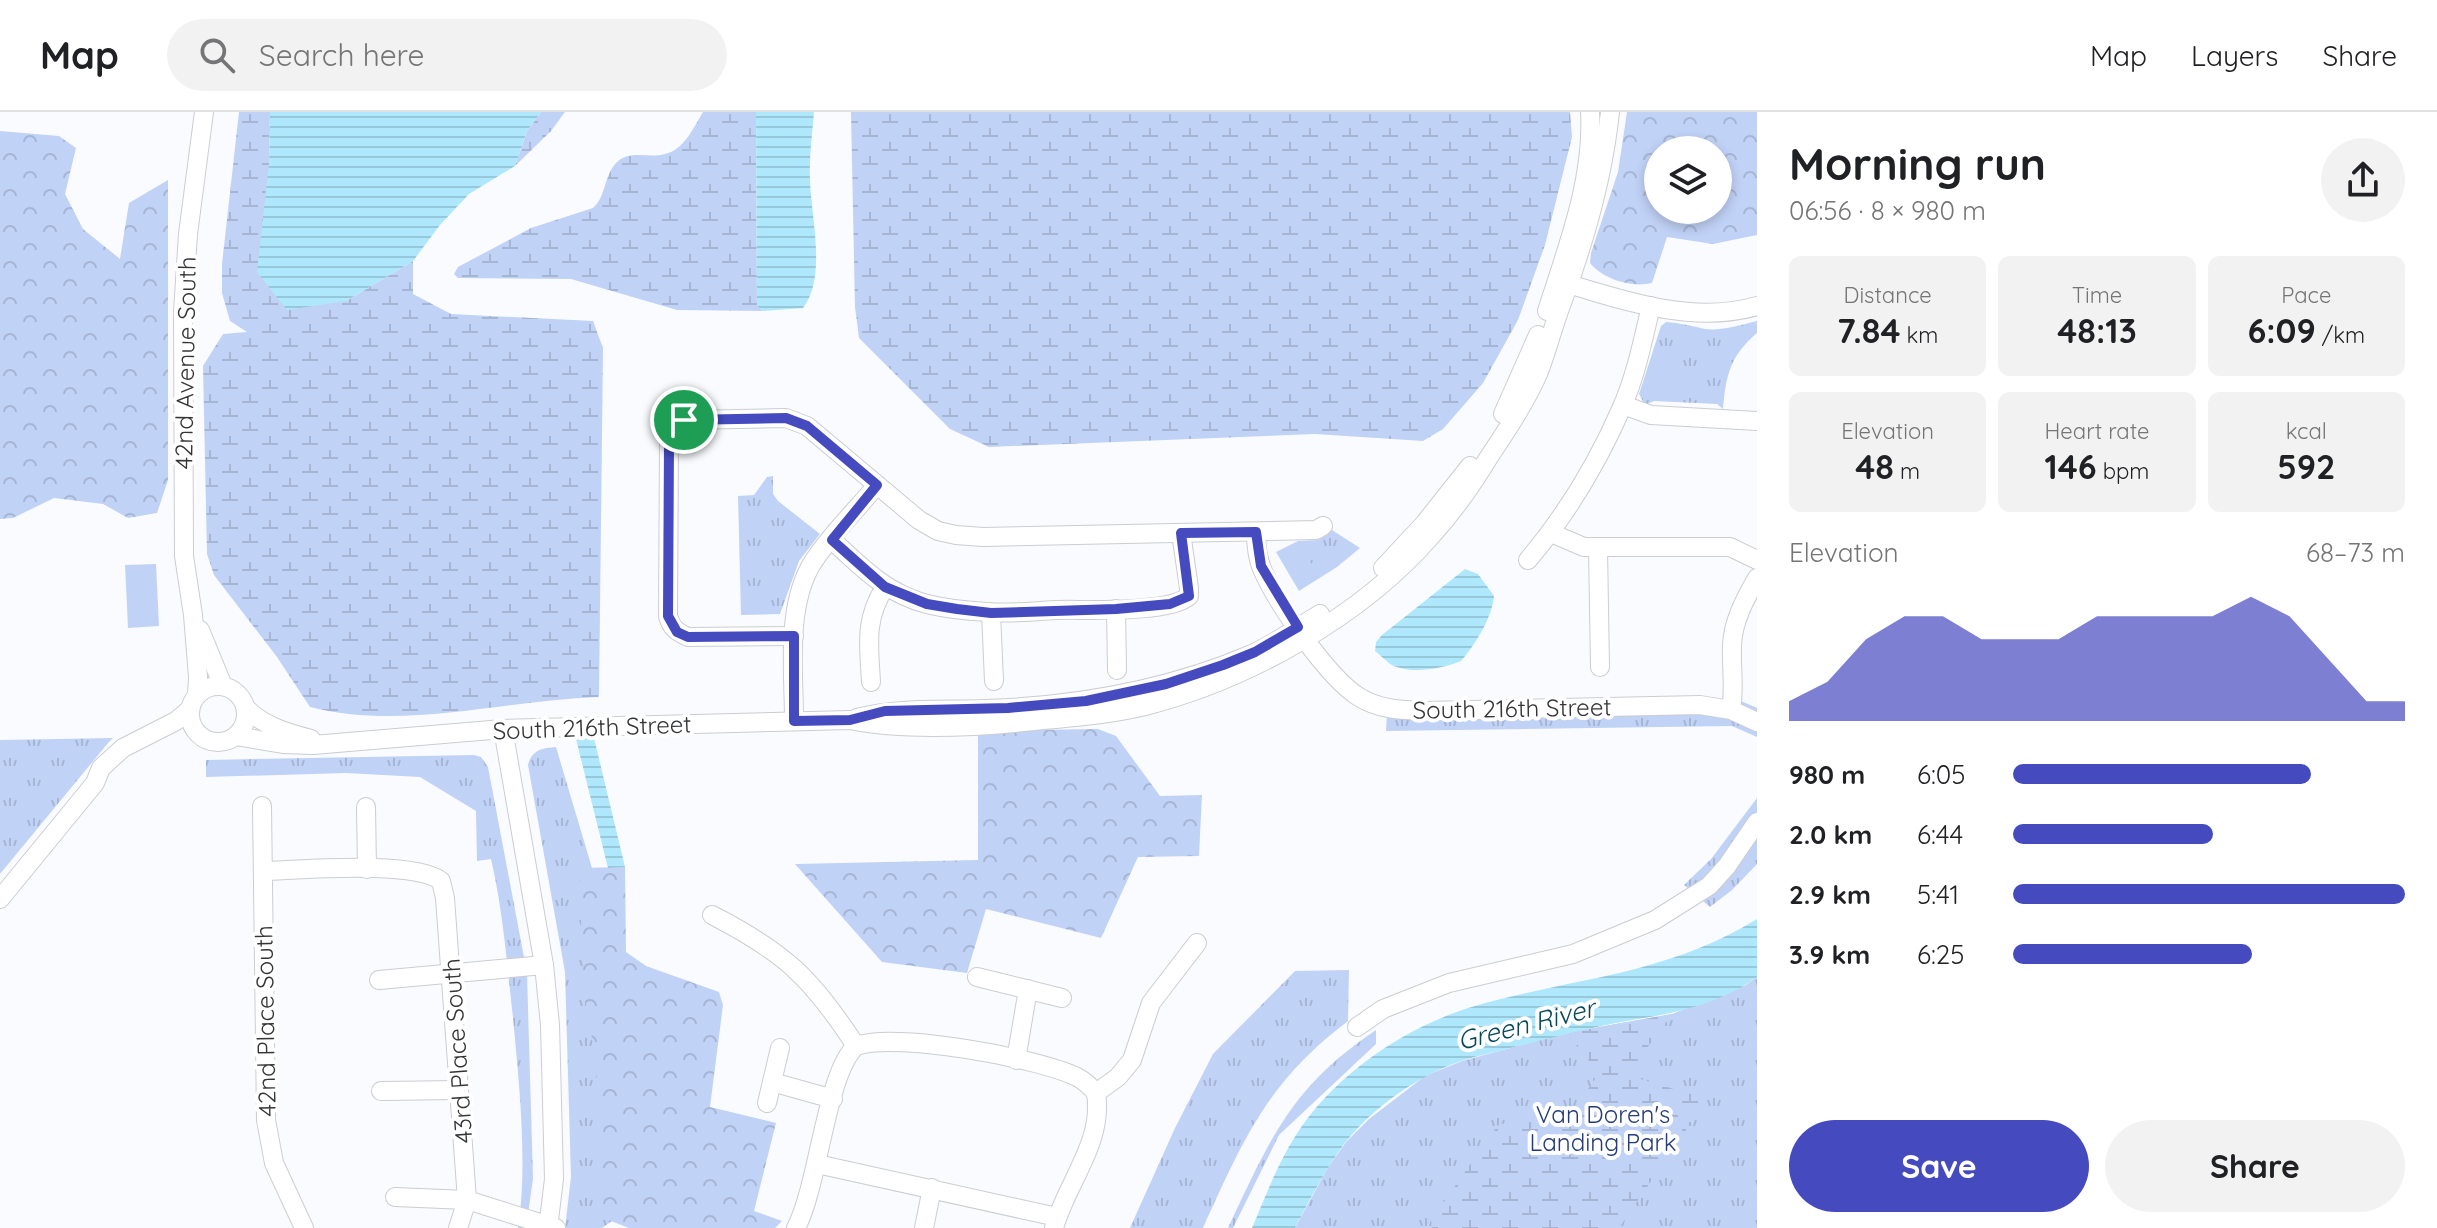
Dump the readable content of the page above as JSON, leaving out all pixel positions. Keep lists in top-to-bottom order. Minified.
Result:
{"streets":{"street":["42nd Avenue South","South 216th Street","42nd Place South","43rd Place South"]},"crossings":[["42nd Avenue South","South 216th Street"]],"water":["Green River"],"parks":["Van Doren's Landing Park"],"page":{"header":"Map","search":"Search here","nav":["Map","Layers","Share"],"heading":["Morning run","06:56 · 8 × 980 m"],"stats":[["Distance","7.84 km"],["Time","48:13"],["Pace","6:09 /km"],["Elevation","48 m"],["Heart rate","146 bpm"],["kcal","592"]],"chart":["Elevation","68–73 m"],"list":[{"name":"980 m","note":"6:05"},{"name":"2.0 km","note":"6:44"},{"name":"2.9 km","note":"5:41"},{"name":"3.9 km","note":"6:25"}],"buttons":["Save","Share"]}}
